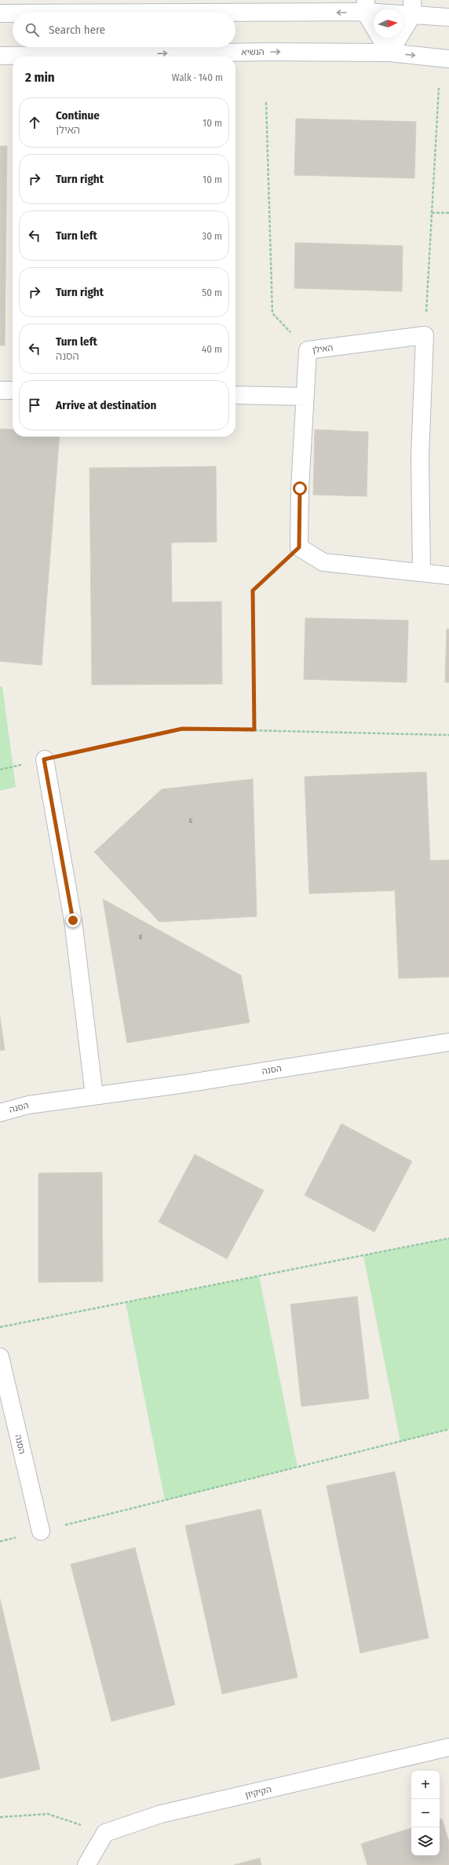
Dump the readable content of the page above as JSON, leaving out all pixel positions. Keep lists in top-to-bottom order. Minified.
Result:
{"streets":{"street":["הנשיא","האילן","הסנה","הקיקיון"]},"house_numbers":["6","8"],"north":"right","page":{"search":"Search here","heading":["2 min","Walk · 140 m"],"list":[["Continue","האילן","10 m"],["Turn right","10 m"],["Turn left","30 m"],["Turn right","50 m"],["Turn left","הסנה","40 m"],"Arrive at destination"],"map_buttons":["+","−"]}}
